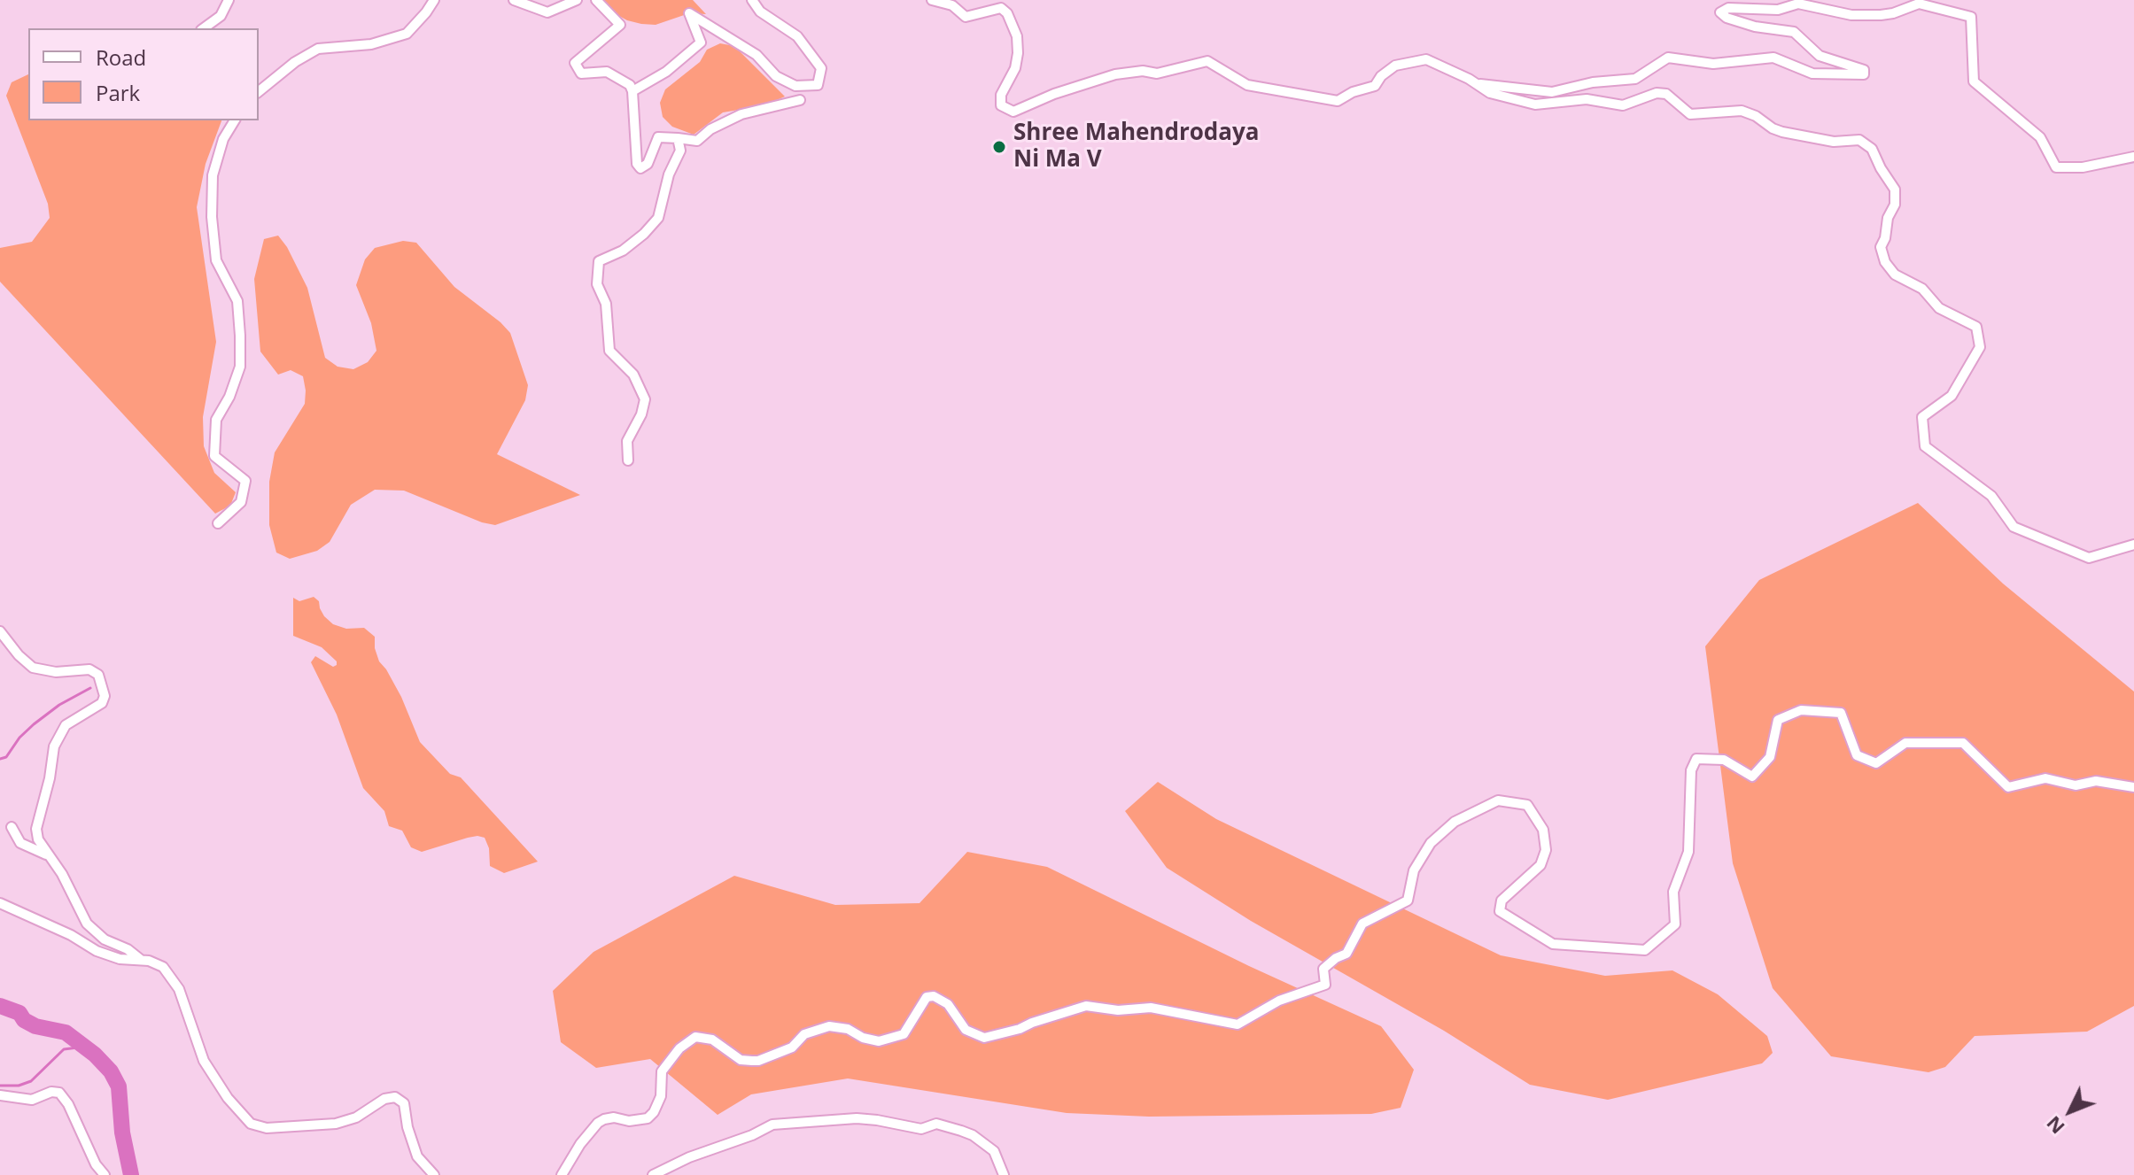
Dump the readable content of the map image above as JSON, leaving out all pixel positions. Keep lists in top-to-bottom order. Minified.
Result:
{"places":["Shree Mahendrodaya Ni Ma V"],"legend":["Road","Park"],"north":"bottom left"}
